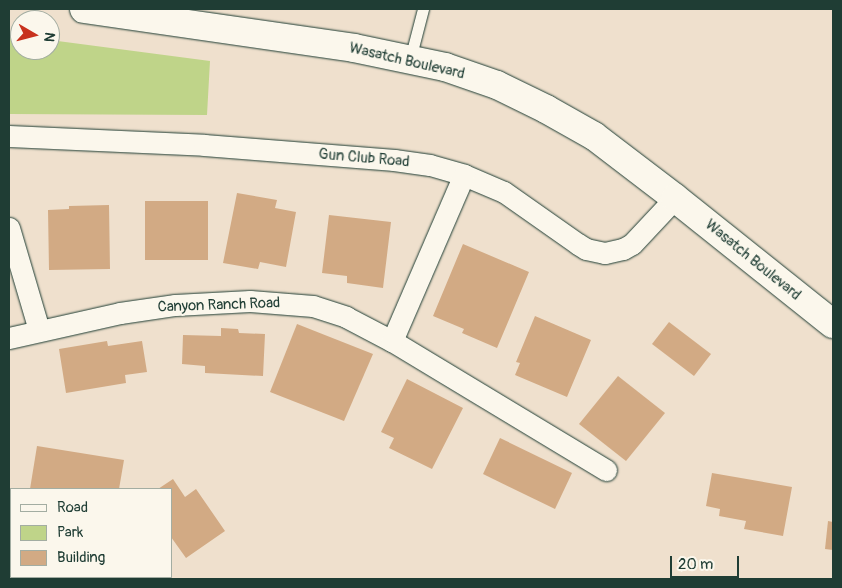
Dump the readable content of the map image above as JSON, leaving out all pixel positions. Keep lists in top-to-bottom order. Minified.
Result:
{"streets":{"street":["Wasatch Boulevard","Gun Club Road","Canyon Ranch Road"]},"crossings":[["Wasatch Boulevard","Gun Club Road"]],"legend":["Road","Park","Building"],"scale_bar":"20 m","north":"right"}
